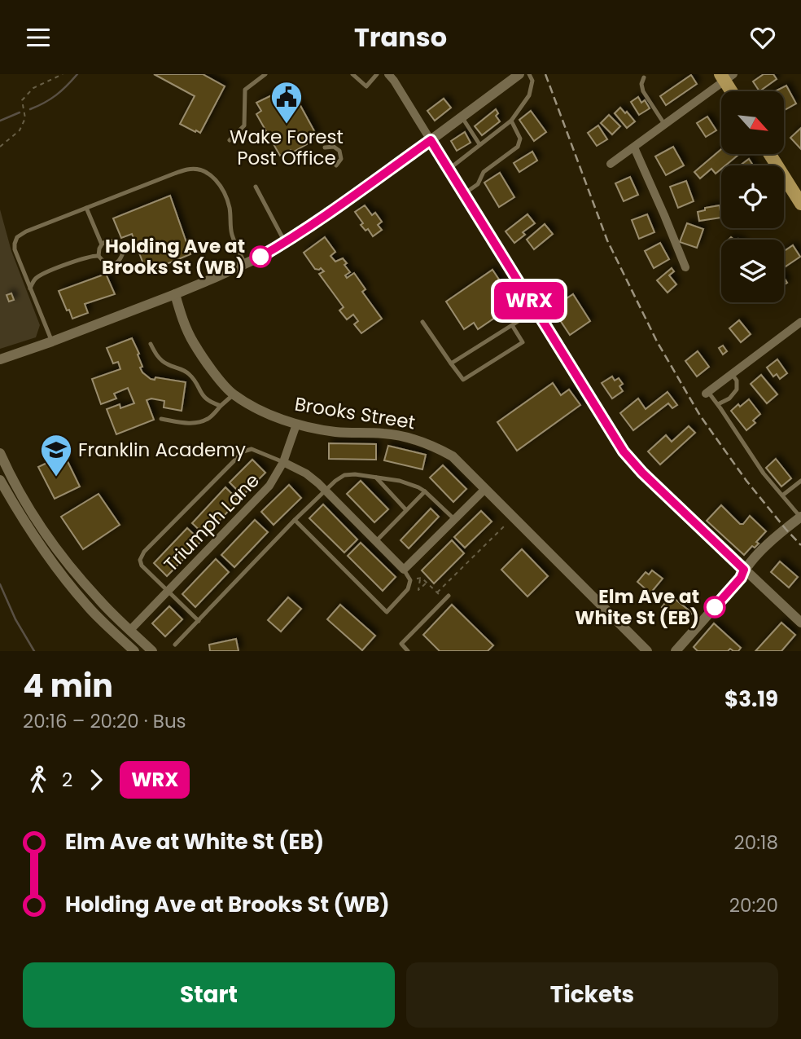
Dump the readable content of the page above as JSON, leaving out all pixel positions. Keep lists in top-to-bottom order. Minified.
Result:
{"streets":{"street":["Brooks Street","Triumph Lane"]},"crossings":[["Brooks Street","Triumph Lane"]],"places":{"public building":["Wake Forest Post Office"],"other":["Holding Ave at Brooks St (WB)","Elm Ave at White St (EB)"],"school or university":["Franklin Academy"]},"lines":["bus line WRX"],"north":"bottom right","page":{"header":"Transo","on_map":"WRX","heading":["4 min","20:16 – 20:20 · Bus","$3.19"],"legs":["2","WRX"],"list":[{"name":"Elm Ave at White St (EB)","value":"20:18"},{"name":"Holding Ave at Brooks St (WB)","value":"20:20"}],"buttons":["Start","Tickets"]}}
